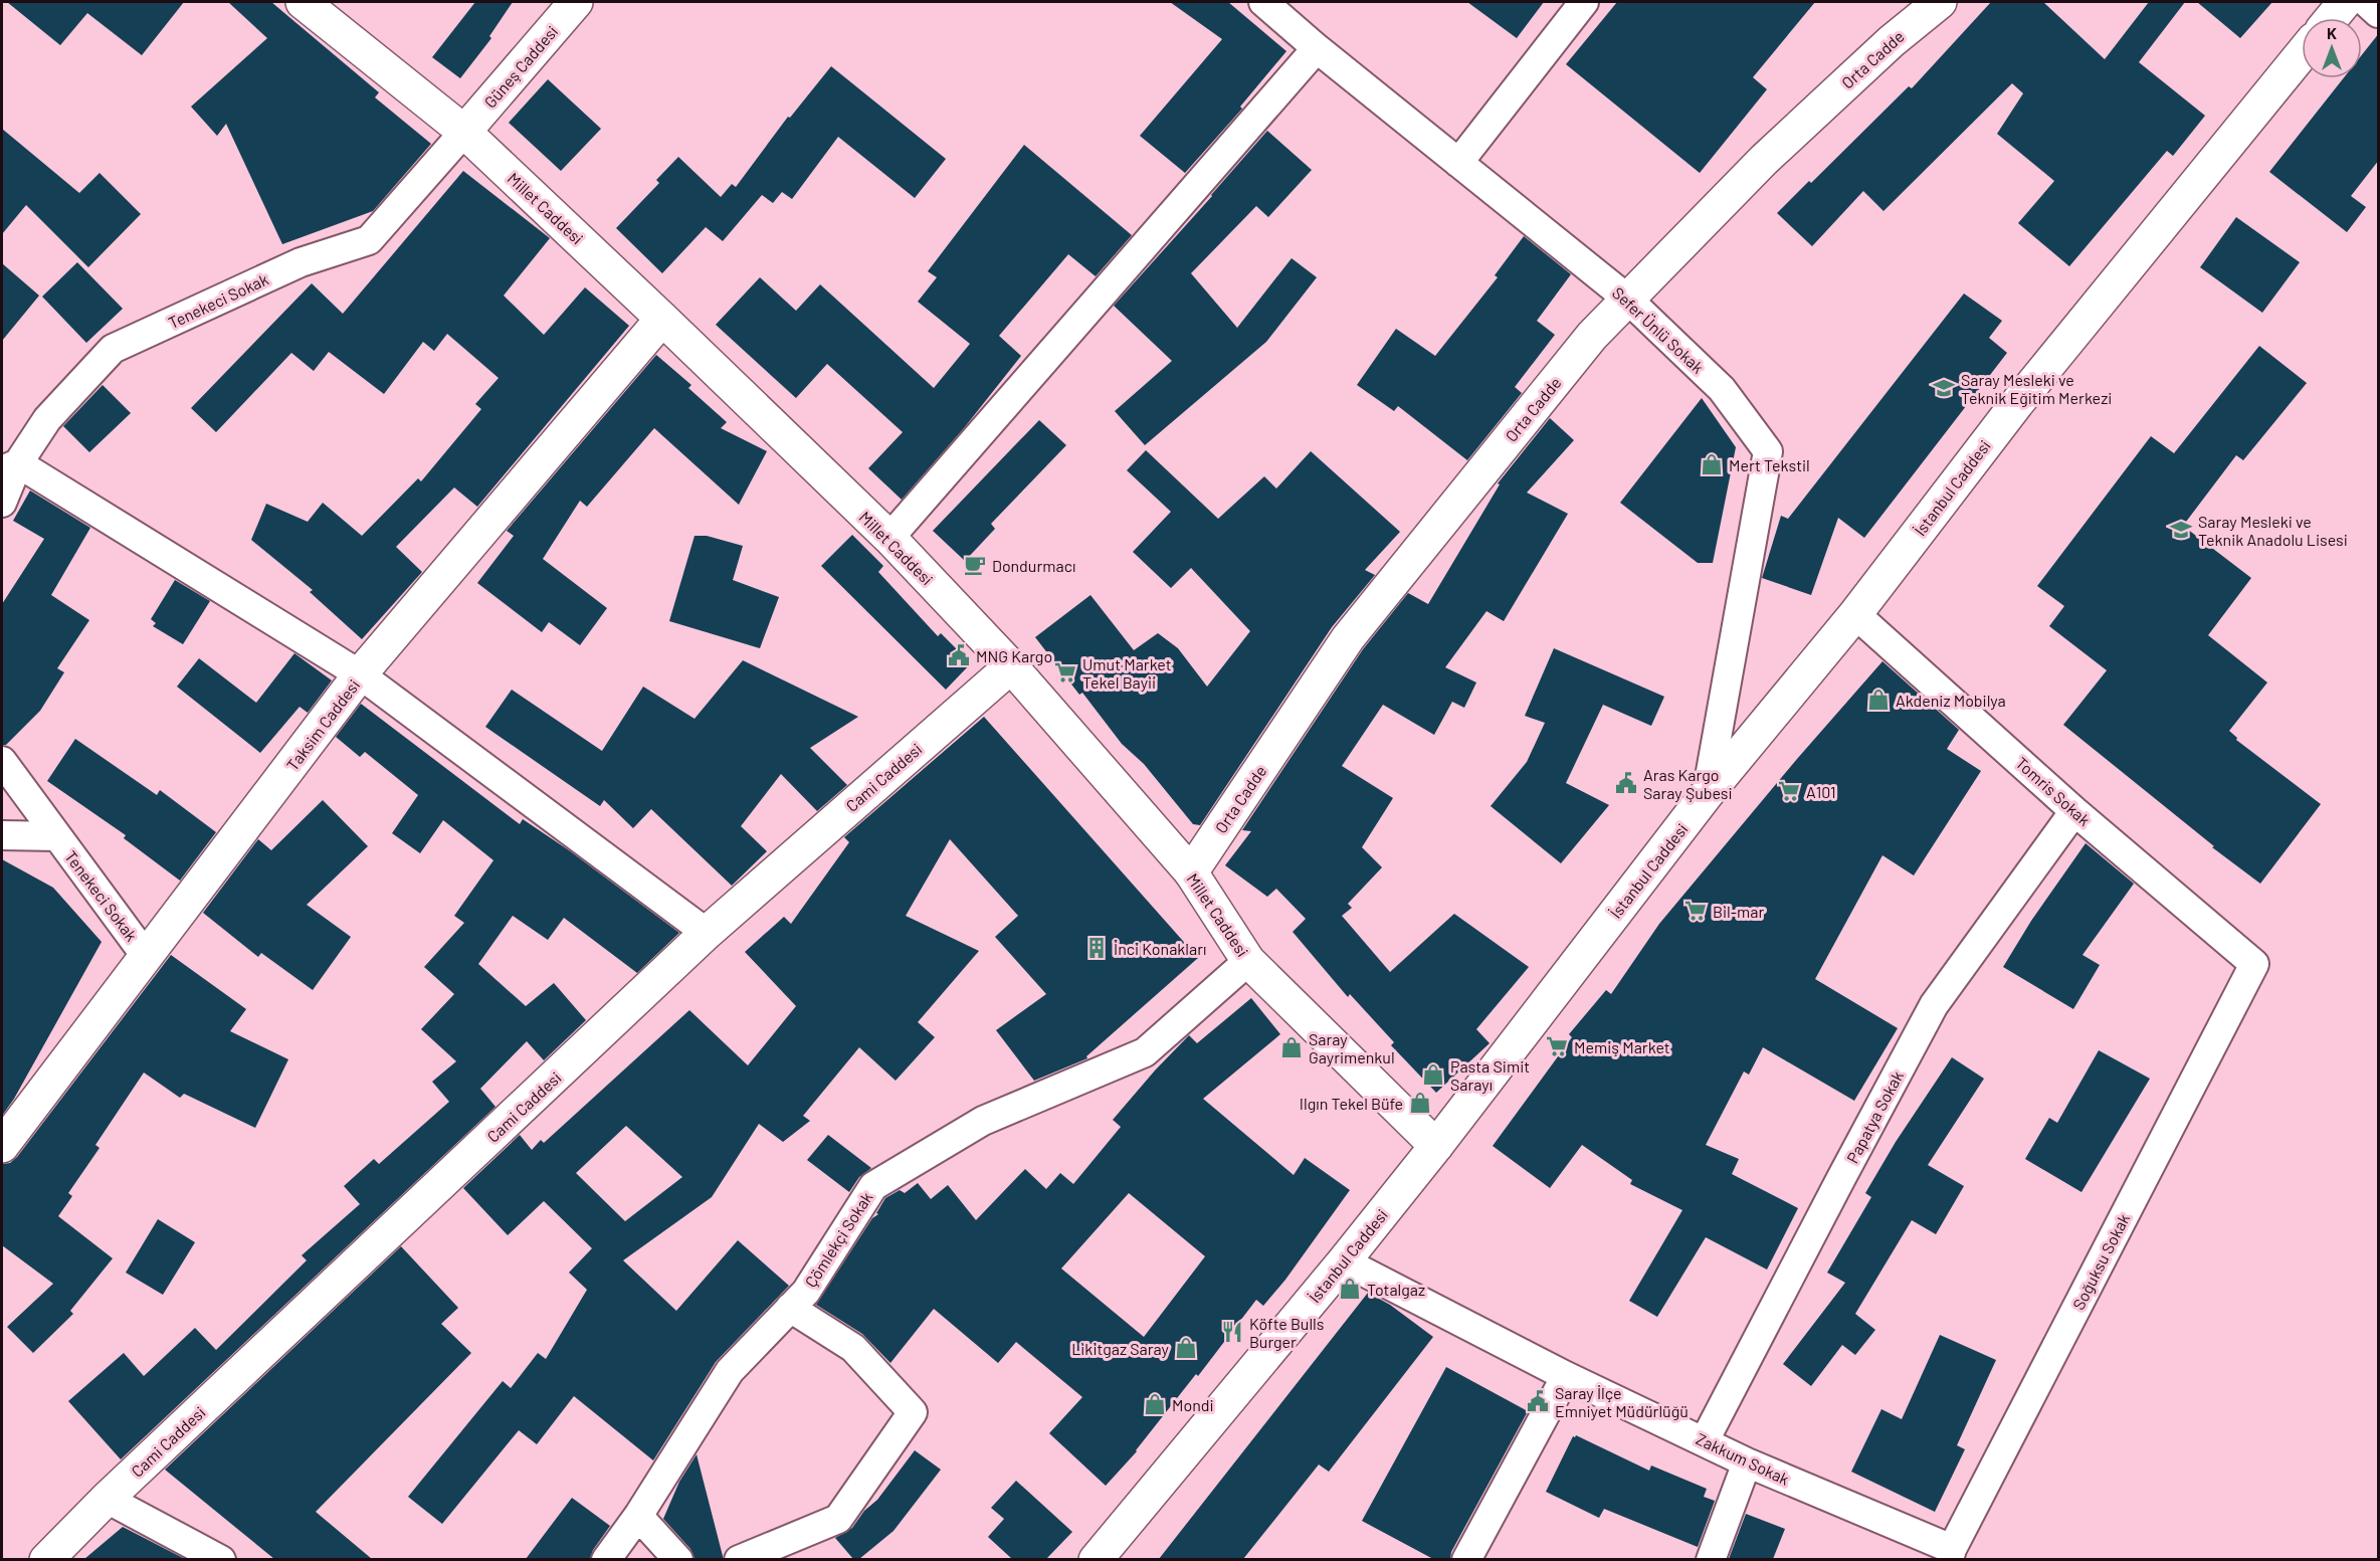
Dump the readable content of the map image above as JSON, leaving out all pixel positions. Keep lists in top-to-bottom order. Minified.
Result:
{"streets":{"main road":["Orta Cadde","Güneş Caddesi","Millet Caddesi","İstanbul Caddesi","Taksim Caddesi","Cami Caddesi"],"street":["Tenekeci Sokak","Sefer Ünlü Sokak","Tomris Sokak","Papatya Sokak","Çömlekçi Sokak","Soğuksu Sokak","Zakkum Sokak"]},"crossings":[["Orta Cadde","Millet Caddesi"],["Orta Cadde","Sefer Ünlü Sokak"],["Güneş Caddesi","Millet Caddesi"],["Güneş Caddesi","Tenekeci Sokak"],["Millet Caddesi","Tenekeci Sokak"],["Millet Caddesi","İstanbul Caddesi"],["Millet Caddesi","Taksim Caddesi"],["Millet Caddesi","Cami Caddesi"],["Millet Caddesi","Çömlekçi Sokak"],["Tenekeci Sokak","Taksim Caddesi"],["Sefer Ünlü Sokak","İstanbul Caddesi"],["İstanbul Caddesi","Tomris Sokak"],["İstanbul Caddesi","Zakkum Sokak"],["Tomris Sokak","Papatya Sokak"],["Tomris Sokak","Soğuksu Sokak"],["Papatya Sokak","Zakkum Sokak"],["Soğuksu Sokak","Zakkum Sokak"]],"places":{"school or university":["Saray Mesleki ve Teknik Eğitim Merkezi","Saray Mesleki ve Teknik Anadolu Lisesi"],"shop":["Mert Tekstil","Akdeniz Mobilya","Saray Gayrimenkul","Pasta Simit Sarayı","Ilgın Tekel Büfe","Totalgaz","Likitgaz Saray","Mondi"],"cafe":["Dondurmacı"],"public building":["MNG Kargo","Aras Kargo Saray Şubesi","Saray İlçe Emniyet Müdürlüğü"],"supermarket":["Umut Market Tekel Bayii","A101","Bil-mar","Memiş Market"],"building":["İnci Konakları"],"restaurant":["Köfte Bulls Burger"]},"north":"top"}
